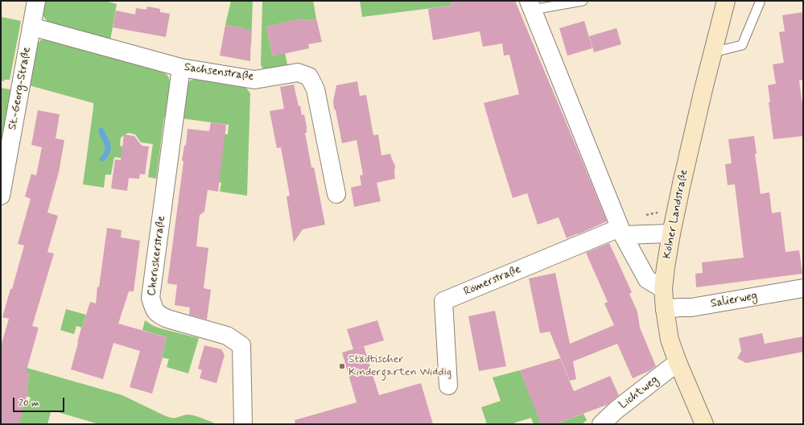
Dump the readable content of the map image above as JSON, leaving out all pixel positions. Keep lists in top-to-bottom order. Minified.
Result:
{"streets":{"main road":["Kölner Landstraße"],"street":["Sachsenstraße","St.-Georg-Straße","Cheruskerstraße","Römerstraße","Salierweg","Lichtweg"]},"crossings":[["Sachsenstraße","St.-Georg-Straße"],["Sachsenstraße","Cheruskerstraße"],["Kölner Landstraße","Römerstraße"],["Kölner Landstraße","Salierweg"],["Kölner Landstraße","Lichtweg"]],"places":["Städtischer Kindergarten Widdig"],"scale_bar":"20 m"}
